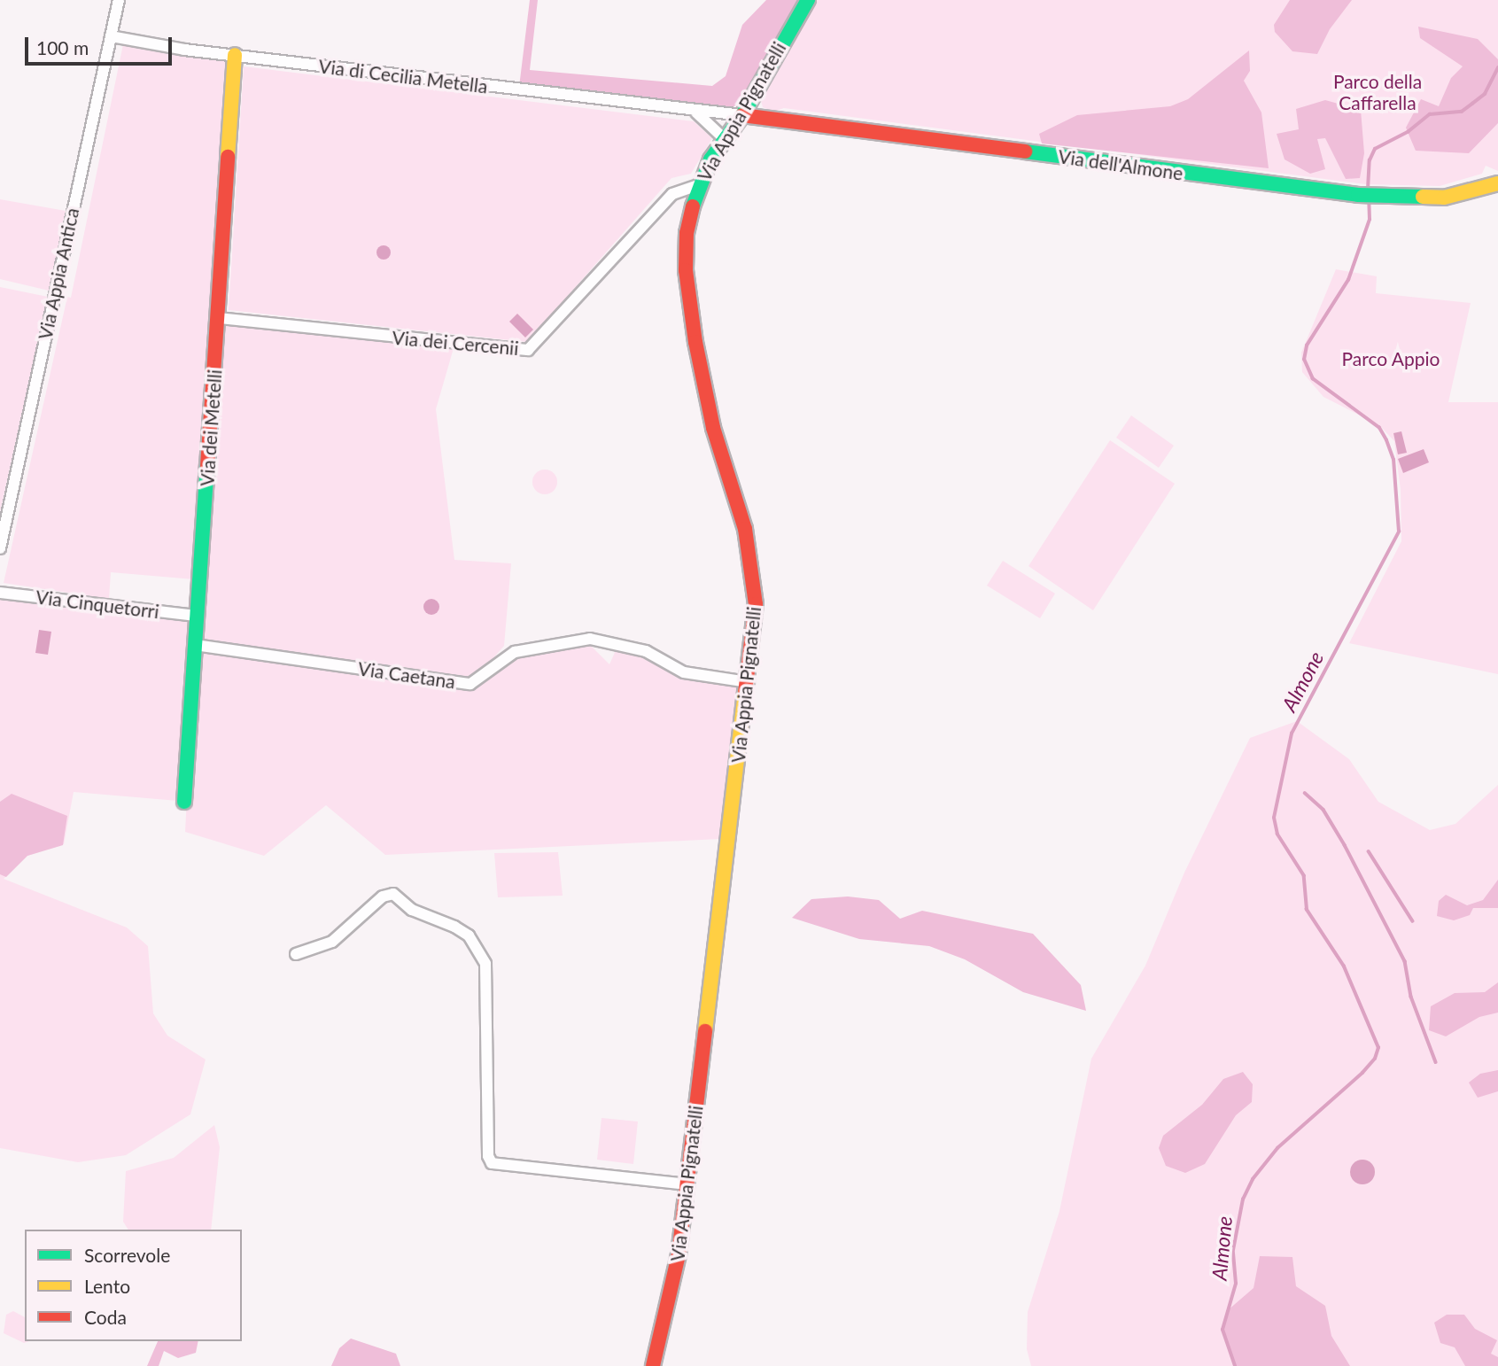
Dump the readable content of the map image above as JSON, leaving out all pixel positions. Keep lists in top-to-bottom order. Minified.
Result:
{"streets":{"street":["Via di Cecilia Metella","Via Appia Pignatelli","Via dell'Almone","Via Appia Antica","Via dei Cercenii","Via dei Metelli","Via Cinquetorri","Via Caetana"]},"crossings":[["Via di Cecilia Metella","Via Appia Pignatelli"],["Via di Cecilia Metella","Via dell'Almone"],["Via di Cecilia Metella","Via Appia Antica"],["Via di Cecilia Metella","Via dei Metelli"],["Via Appia Pignatelli","Via dell'Almone"],["Via Appia Pignatelli","Via dei Cercenii"],["Via Appia Pignatelli","Via Caetana"],["Via dei Cercenii","Via dei Metelli"],["Via dei Metelli","Via Cinquetorri"],["Via dei Metelli","Via Caetana"]],"water":["Almone"],"parks":["Parco della Caffarella","Parco Appio"],"legend":["Scorrevole","Lento","Coda"],"scale_bar":"100 m"}
